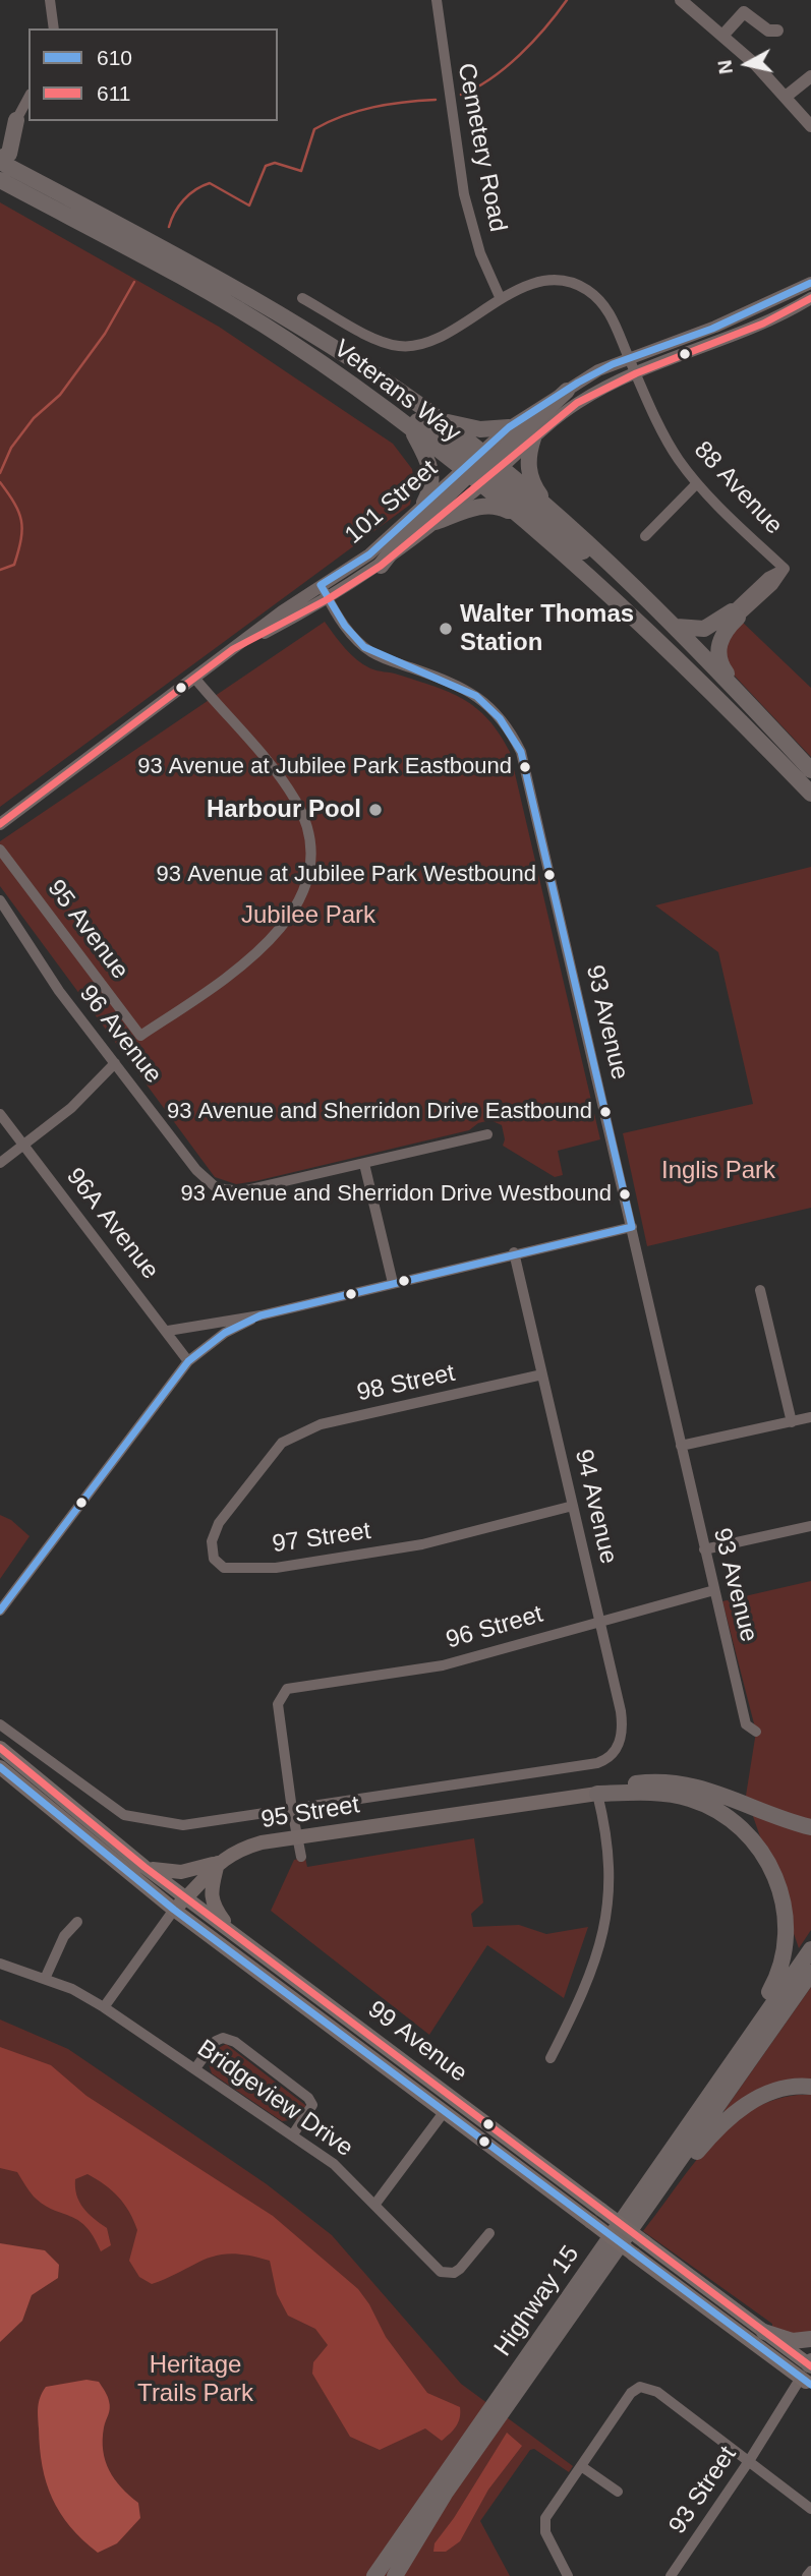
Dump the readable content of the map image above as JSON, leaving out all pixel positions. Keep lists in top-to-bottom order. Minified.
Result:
{"streets":{"main road":["Veterans Way","95 Street","99 Avenue","Highway 15"],"street":["Cemetery Road","88 Avenue","101 Street","95 Avenue","93 Avenue","96 Avenue","96A Avenue","98 Street","94 Avenue","97 Street","96 Street","Bridgeview Drive","93 Street"]},"crossings":[["Cemetery Road","88 Avenue"],["Veterans Way","101 Street"],["88 Avenue","101 Street"],["101 Street","95 Avenue"],["101 Street","93 Avenue"],["93 Avenue","96 Street"],["98 Street","94 Avenue"],["98 Street","97 Street"],["94 Avenue","97 Street"],["94 Avenue","96 Street"],["94 Avenue","95 Street"],["96 Street","95 Street"],["95 Street","99 Avenue"],["95 Street","Bridgeview Drive"],["99 Avenue","93 Street"]],"parks":["Jubilee Park","Inglis Park","Heritage Trails Park"],"places":["Walter Thomas Station","93 Avenue at Jubilee Park Eastbound","Harbour Pool","93 Avenue at Jubilee Park Westbound","93 Avenue and Sherridon Drive Eastbound","93 Avenue and Sherridon Drive Westbound"],"lines":["transit line 610","transit line 611"],"legend":["610","611"],"north":"left"}
